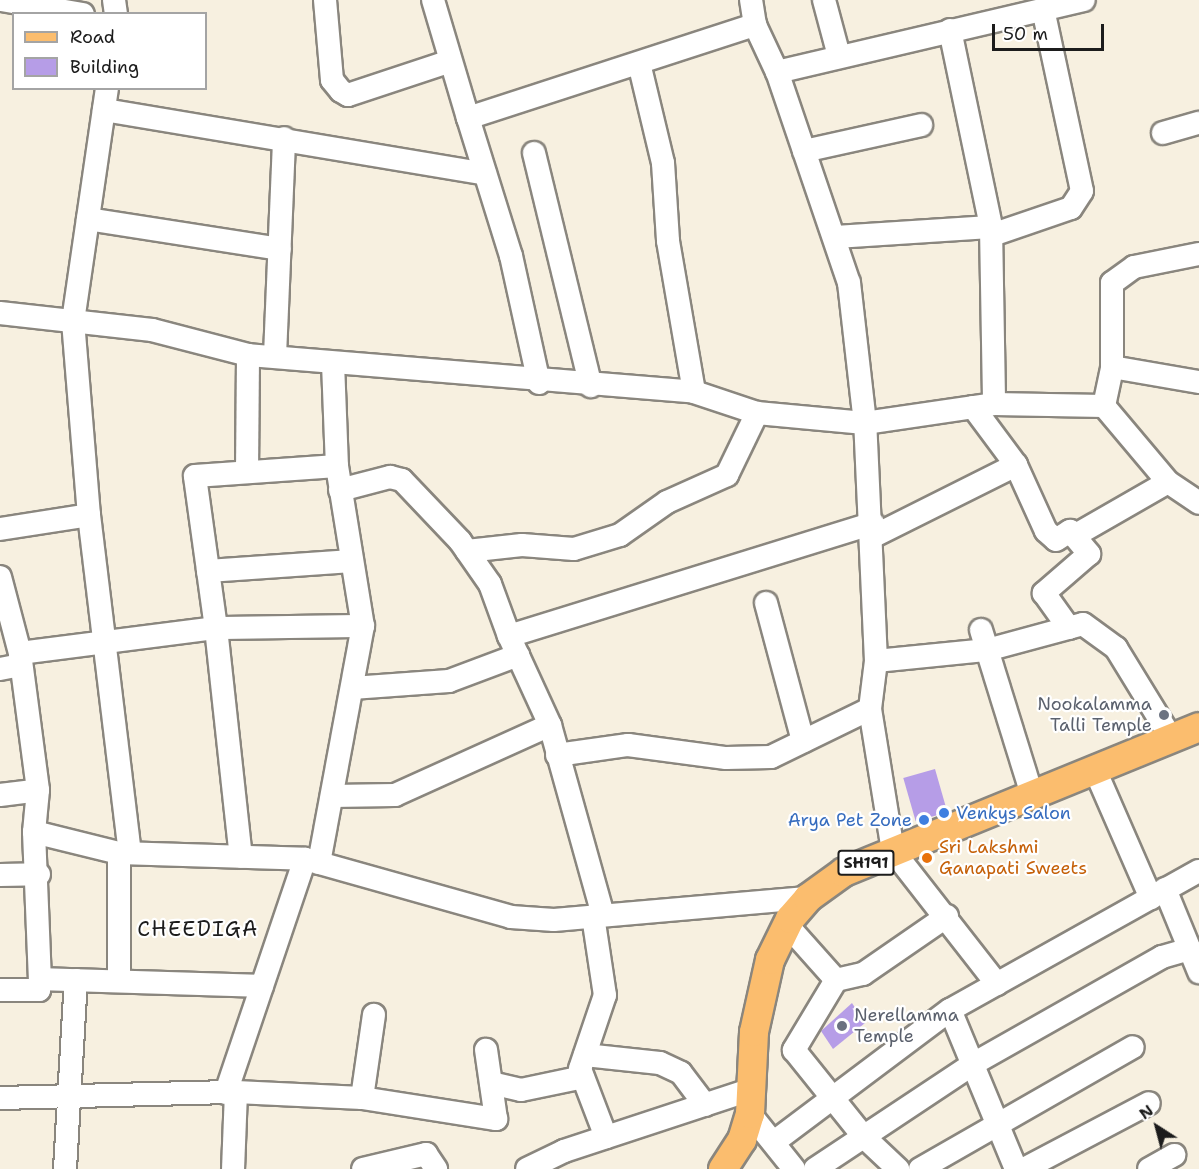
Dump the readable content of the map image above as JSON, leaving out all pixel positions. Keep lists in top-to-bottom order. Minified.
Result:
{"streets":{"main road":["SH191"]},"districts":["CHEEDIGA"],"places":["Nookalamma Talli Temple","Venkys Salon","Arya Pet Zone","Sri Lakshmi Ganapati Sweets","Nerellamma Temple"],"legend":["Road","Building"],"scale_bar":"50 m","north":"top left"}
